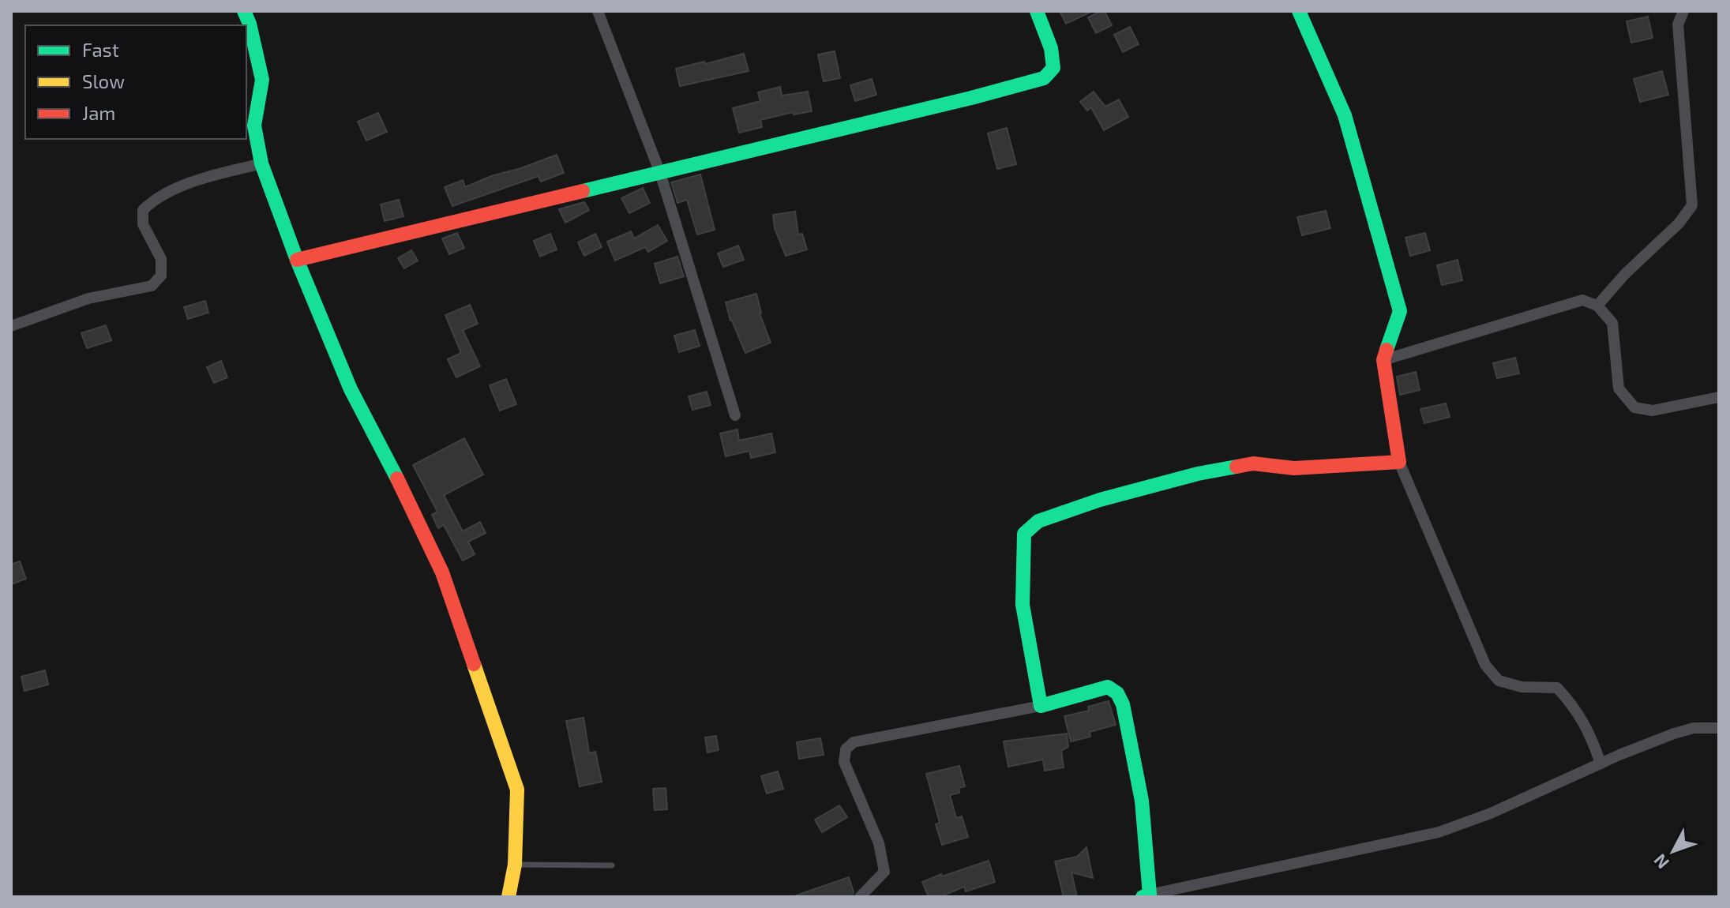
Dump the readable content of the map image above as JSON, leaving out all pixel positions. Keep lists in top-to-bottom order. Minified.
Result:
{"legend":["Fast","Slow","Jam"],"north":"bottom left"}
